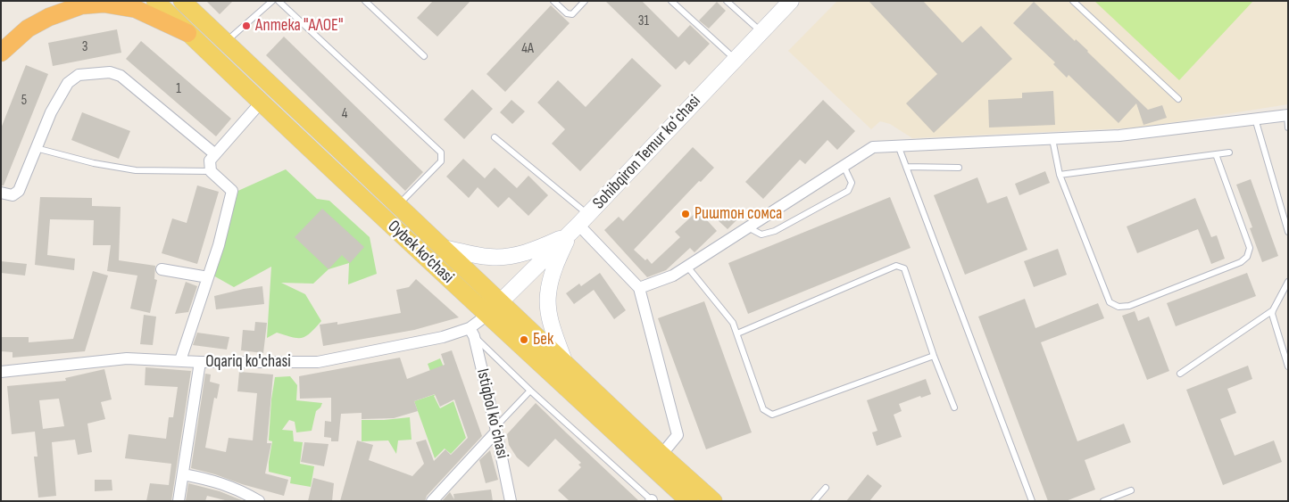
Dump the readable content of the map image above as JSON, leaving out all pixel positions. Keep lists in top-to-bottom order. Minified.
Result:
{"streets":{"main road":["Sohibqiron Temur koʻchasi","Oybek ko‘chasi"],"street":["Oqariq ko'chasi","Istiqbol koʻchasi"]},"crossings":[["Sohibqiron Temur koʻchasi","Oybek ko‘chasi"],["Sohibqiron Temur koʻchasi","Oqariq ko'chasi"],["Oybek ko‘chasi","Oqariq ko'chasi"],["Oqariq ko'chasi","Istiqbol koʻchasi"]],"places":["Аптека \"АЛОЕ\"","Риштон сомса","Бек"],"house_numbers":["31","3","4А","1","5","4"]}
